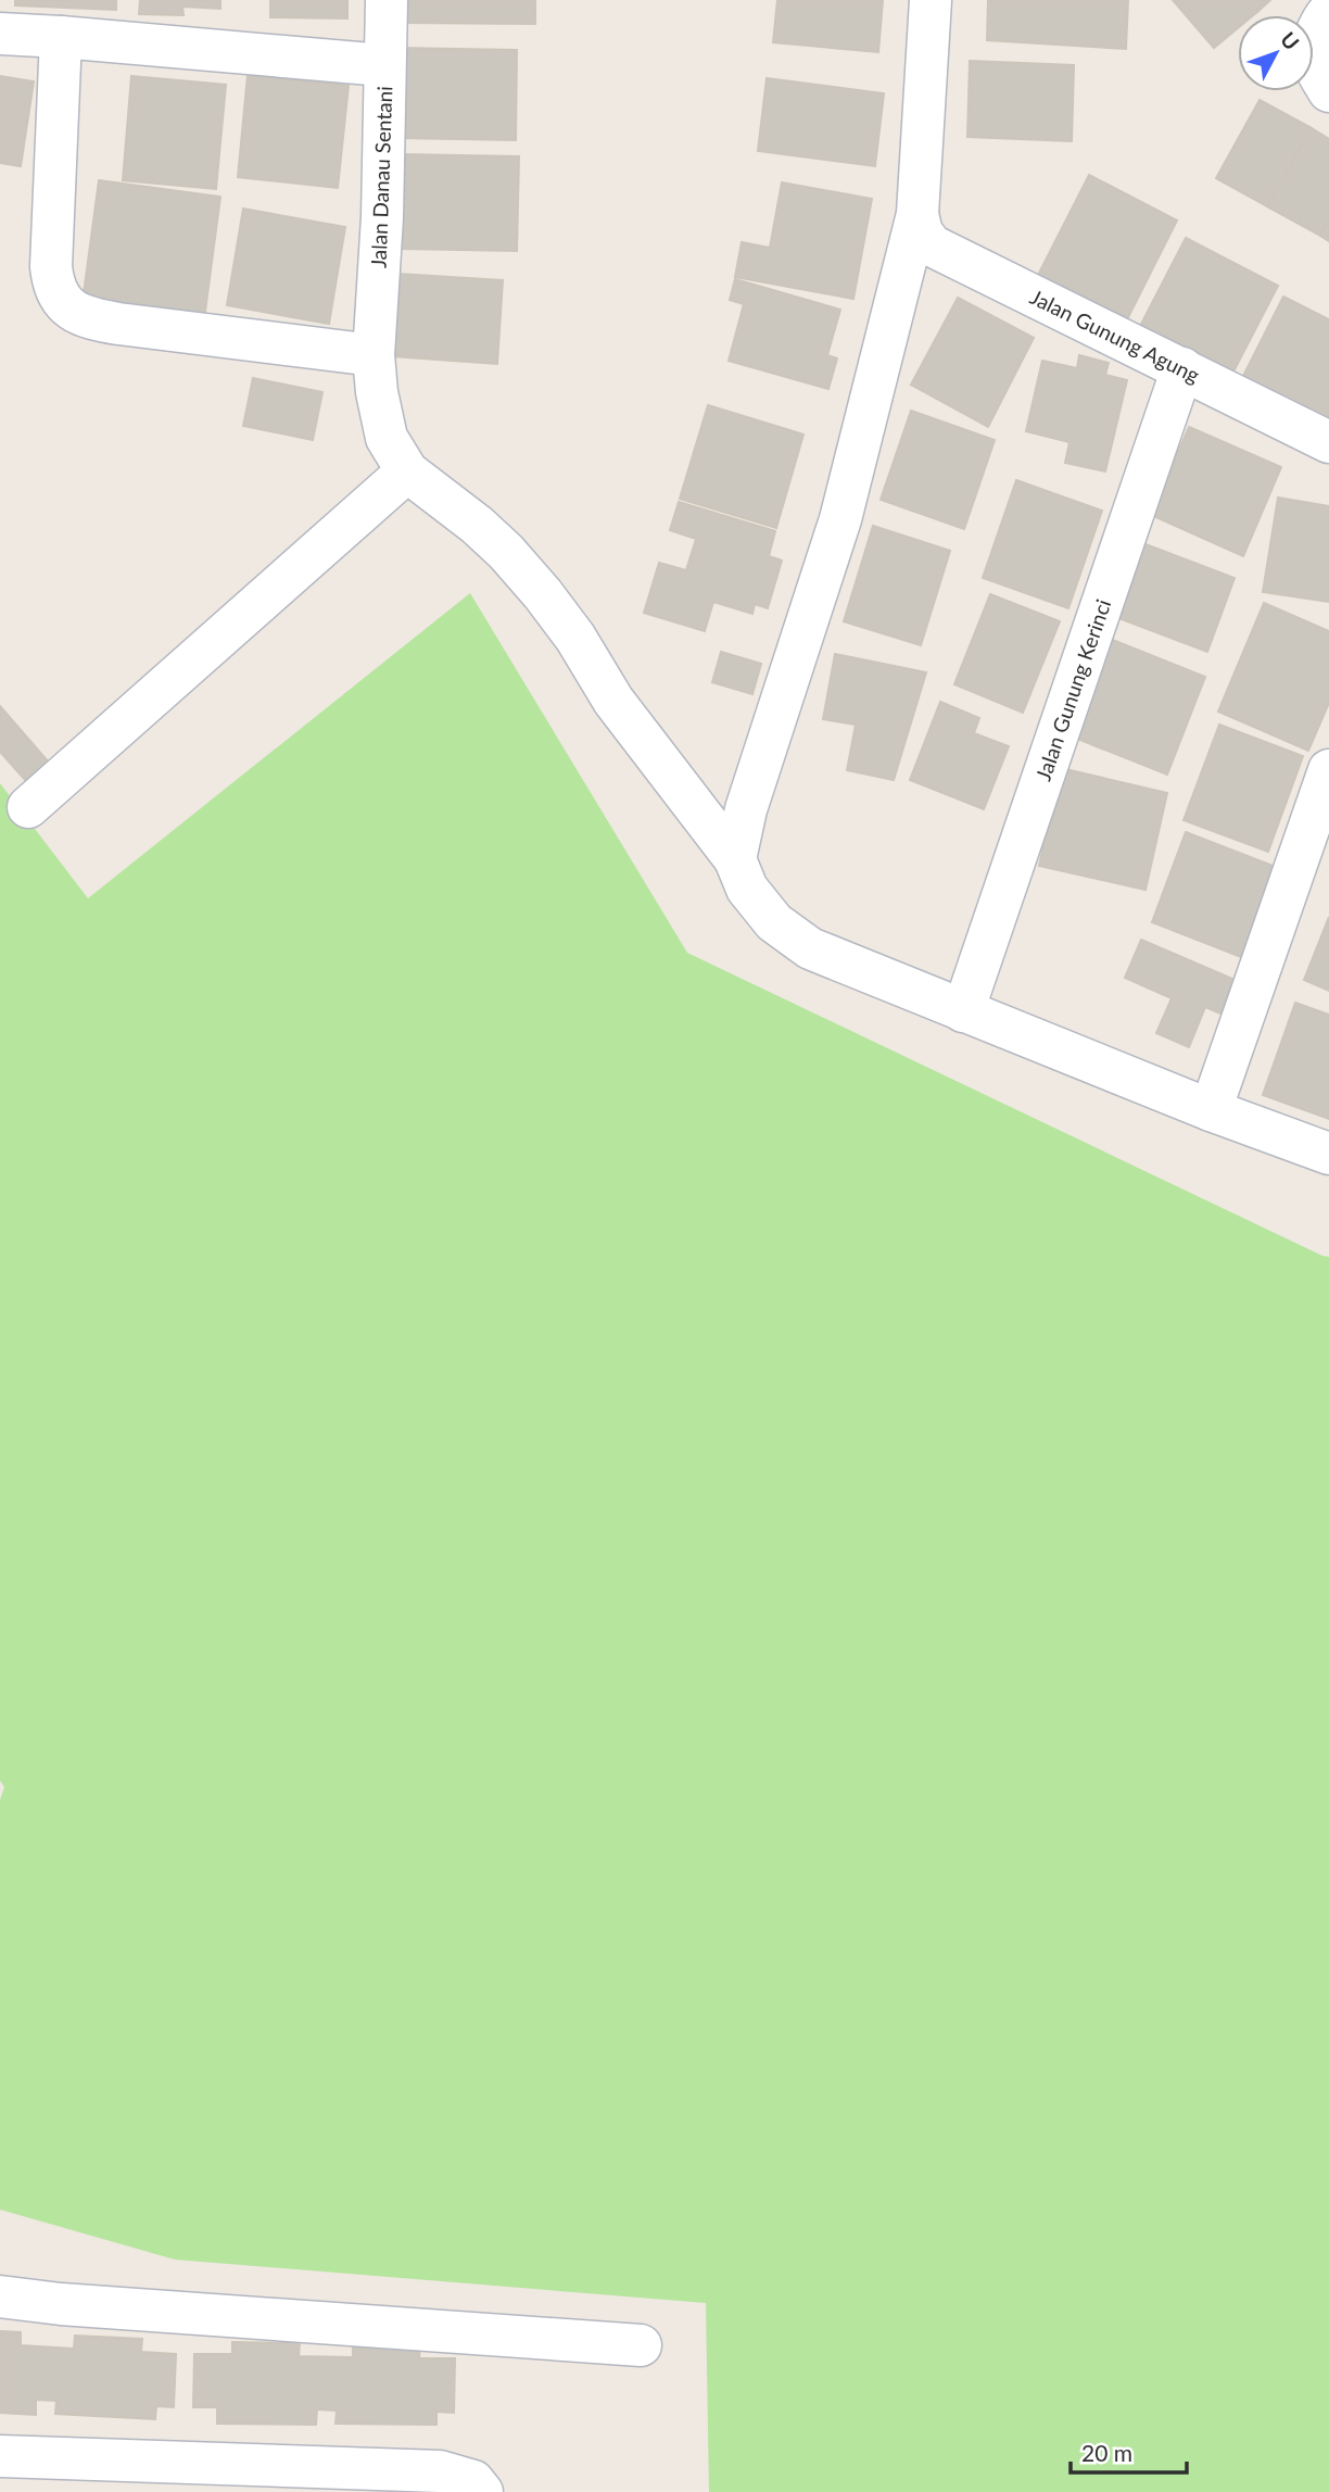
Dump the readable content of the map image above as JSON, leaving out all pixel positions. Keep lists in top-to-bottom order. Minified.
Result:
{"streets":{"street":["Jalan Danau Sentani","Jalan Gunung Agung","Jalan Gunung Kerinci"]},"crossings":[["Jalan Gunung Agung","Jalan Gunung Kerinci"]],"scale_bar":"20 m","north":"top right"}
